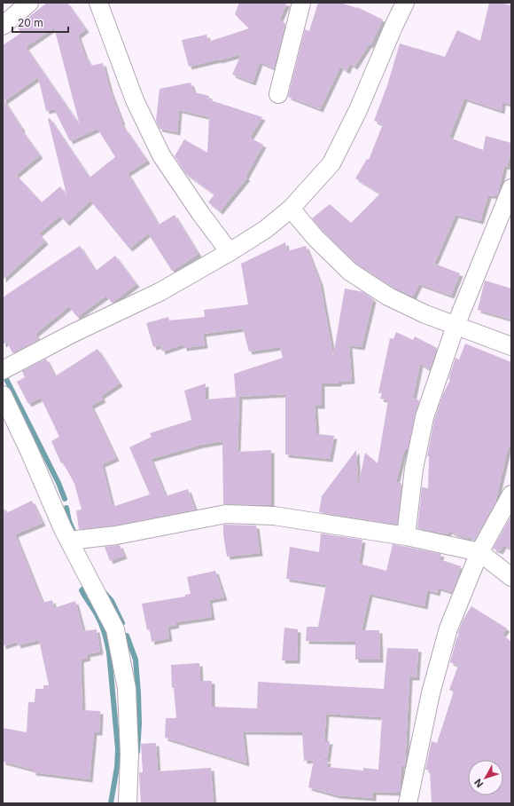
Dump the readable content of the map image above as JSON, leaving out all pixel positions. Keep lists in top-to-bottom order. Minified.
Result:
{"scale_bar":"20 m","north":"bottom left"}
